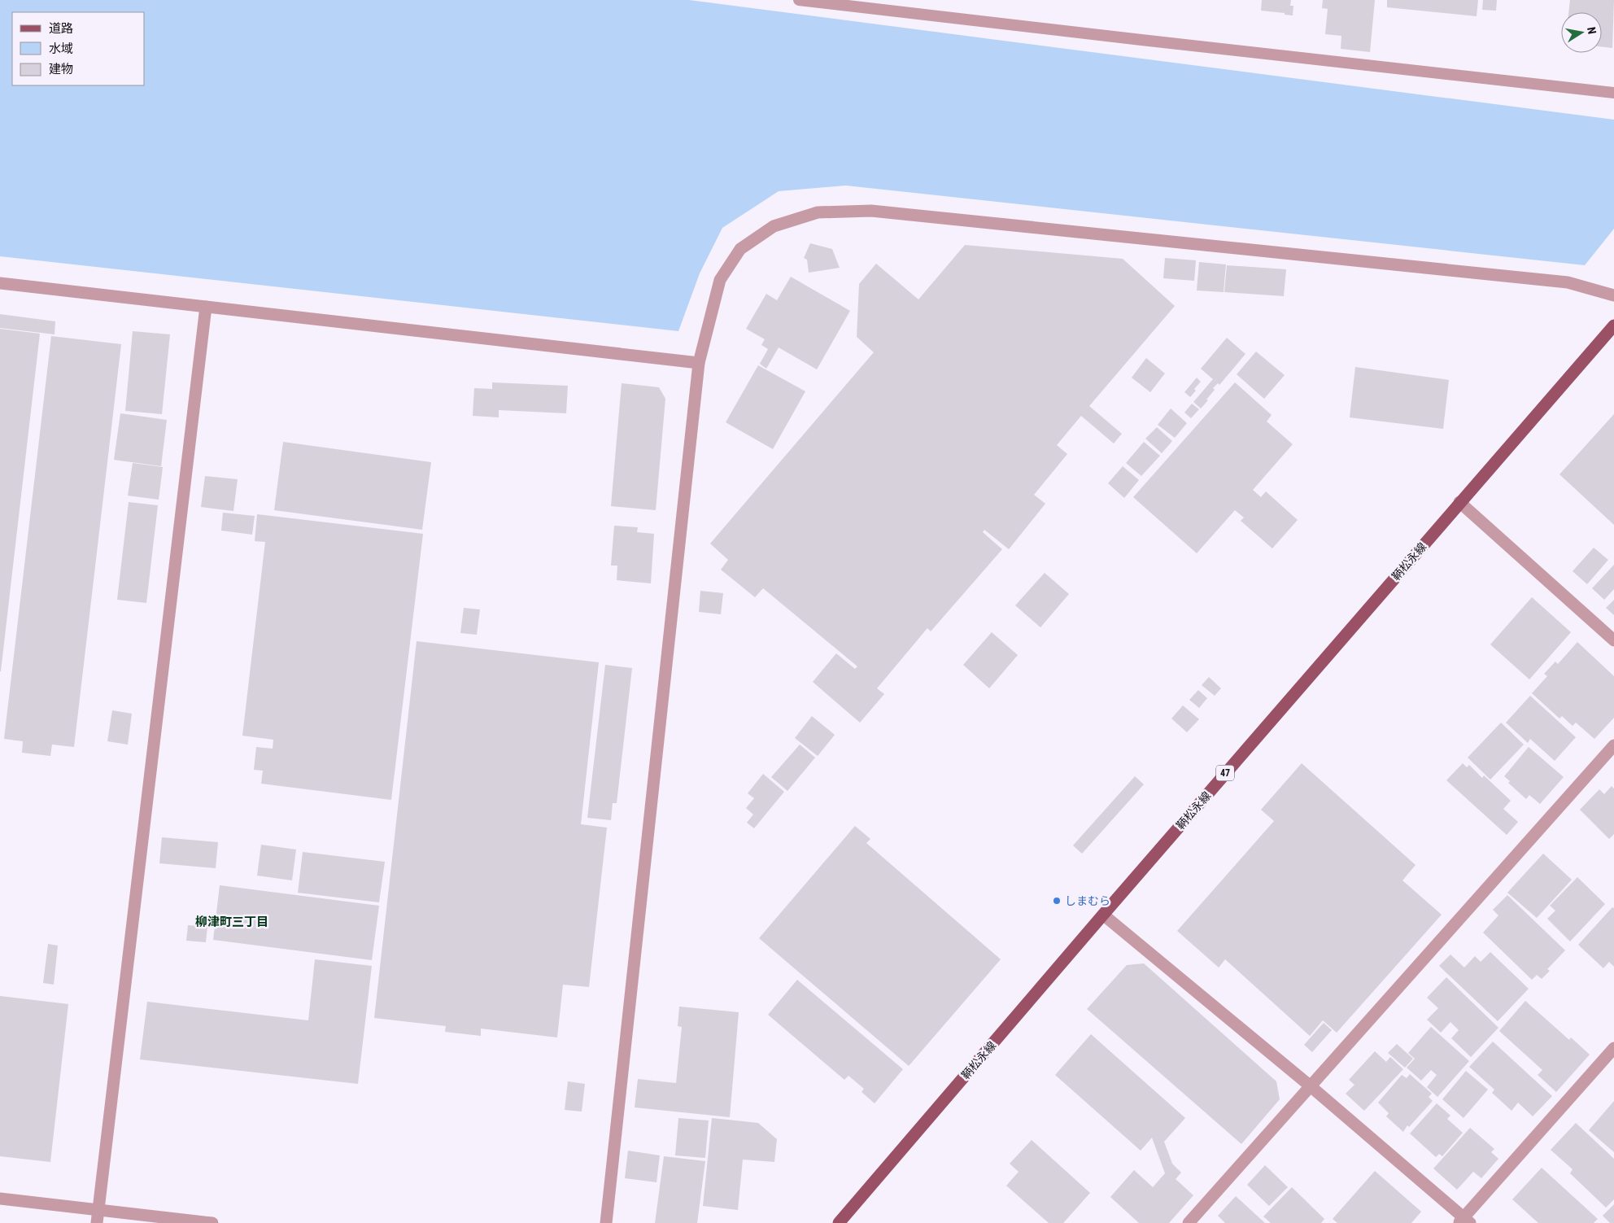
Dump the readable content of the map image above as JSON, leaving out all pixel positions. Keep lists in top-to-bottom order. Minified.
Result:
{"streets":{"main road":["鞆松永線","47"]},"districts":["柳津町三丁目"],"places":["しまむら"],"legend":["道路","水域","建物"],"north":"right"}
